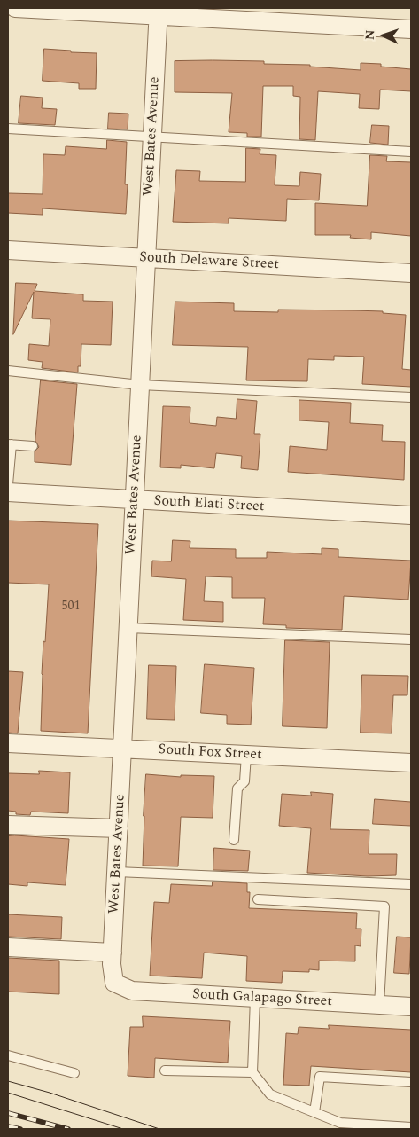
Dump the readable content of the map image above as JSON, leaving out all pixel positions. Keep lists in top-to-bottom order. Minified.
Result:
{"streets":{"street":["West Bates Avenue","South Delaware Street","South Elati Street","South Fox Street","South Galapago Street"]},"crossings":[["West Bates Avenue","South Delaware Street"],["West Bates Avenue","South Elati Street"],["West Bates Avenue","South Fox Street"],["West Bates Avenue","South Galapago Street"]],"house_numbers":["501"],"north":"left"}
